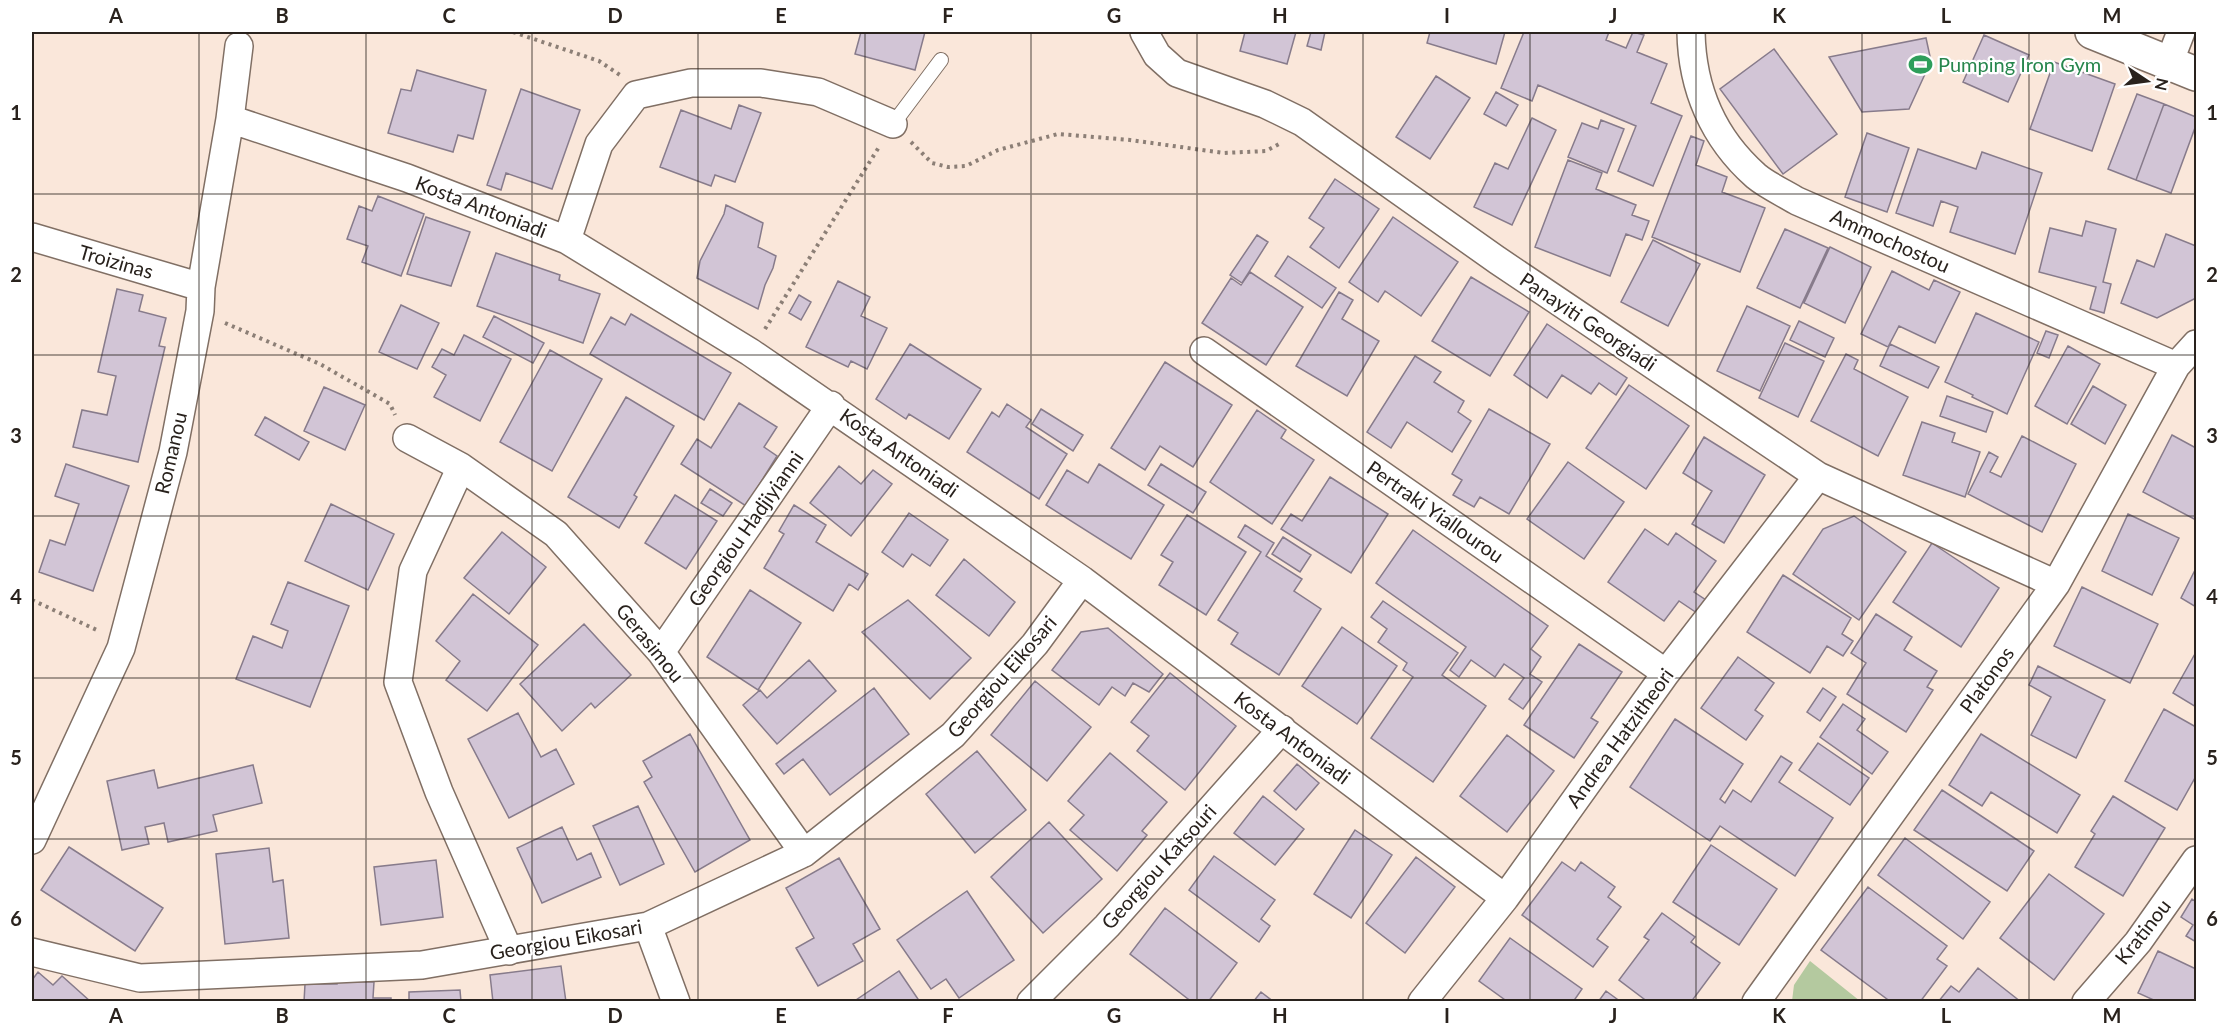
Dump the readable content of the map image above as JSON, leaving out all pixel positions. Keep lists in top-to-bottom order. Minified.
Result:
{"streets":{"street":["Kosta Antoniadi","Ammochostou","Troizinas","Panayiti Georgiadi","Romanou","Pertraki Yiallourou","Georgiou Hadjiyianni","Gerasimou","Georgiou Eikosari","Platonos","Andrea Hatzitheori","Georgiou Katsouri","Kratinou"]},"crossings":[["Kosta Antoniadi","Romanou"],["Kosta Antoniadi","Georgiou Hadjiyianni"],["Kosta Antoniadi","Georgiou Eikosari"],["Kosta Antoniadi","Andrea Hatzitheori"],["Kosta Antoniadi","Georgiou Katsouri"],["Ammochostou","Platonos"],["Troizinas","Romanou"],["Panayiti Georgiadi","Platonos"],["Panayiti Georgiadi","Andrea Hatzitheori"],["Pertraki Yiallourou","Andrea Hatzitheori"],["Georgiou Hadjiyianni","Gerasimou"],["Gerasimou","Georgiou Eikosari"]],"places":{"sports":["Pumping Iron Gym"]},"north":"right","grid":{"columns":["A","B","C","D","E","F","G","H","I","J","K","L","M"],"rows":["1","2","3","4","5","6"]}}
